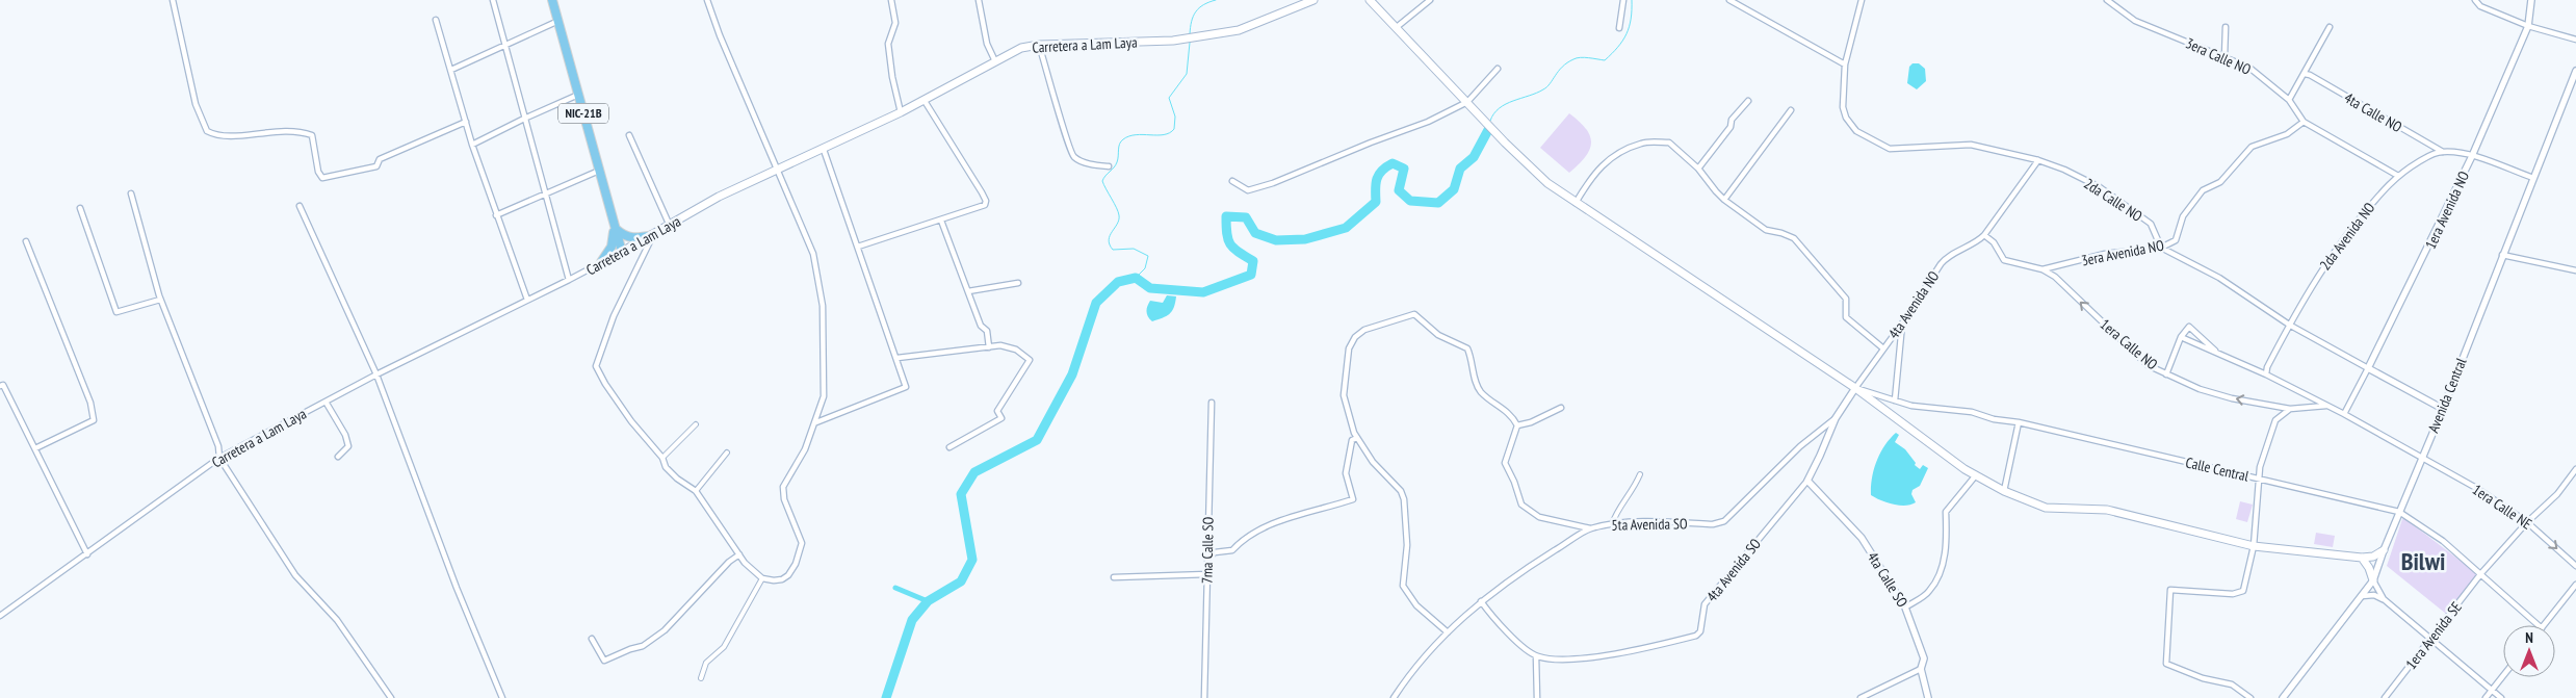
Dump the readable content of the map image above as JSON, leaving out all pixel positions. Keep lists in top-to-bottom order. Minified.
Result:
{"streets":{"highway":["NIC-21B"],"main road":["Carretera a Lam Laya"],"street":["3era Calle NO","4ta Calle NO","2da Calle NO","1era Avenida NO","2da Avenida NO","3era Avenida NO","4ta Avenida NO","1era Calle NO","Avenida Central","Calle Central","1era Calle NE","5ta Avenida SO","7ma Calle SO","4ta Avenida SO","4ta Calle SO","1era Avenida SE"]},"crossings":[["Carretera a Lam Laya","NIC-21B"],["3era Calle NO","2da Avenida NO"],["3era Calle NO","3era Avenida NO"],["4ta Calle NO","2da Avenida NO"],["2da Calle NO","3era Avenida NO"],["2da Calle NO","4ta Avenida NO"],["3era Avenida NO","1era Calle NO"],["4ta Avenida NO","Calle Central"],["4ta Avenida NO","4ta Avenida SO"],["Avenida Central","Calle Central"],["Avenida Central","1era Calle NE"],["Calle Central","4ta Avenida SO"],["Calle Central","1era Avenida SE"],["1era Calle NE","1era Avenida SE"],["5ta Avenida SO","4ta Avenida SO"],["4ta Avenida SO","4ta Calle SO"]],"districts":["Bilwi"],"north":"top"}
